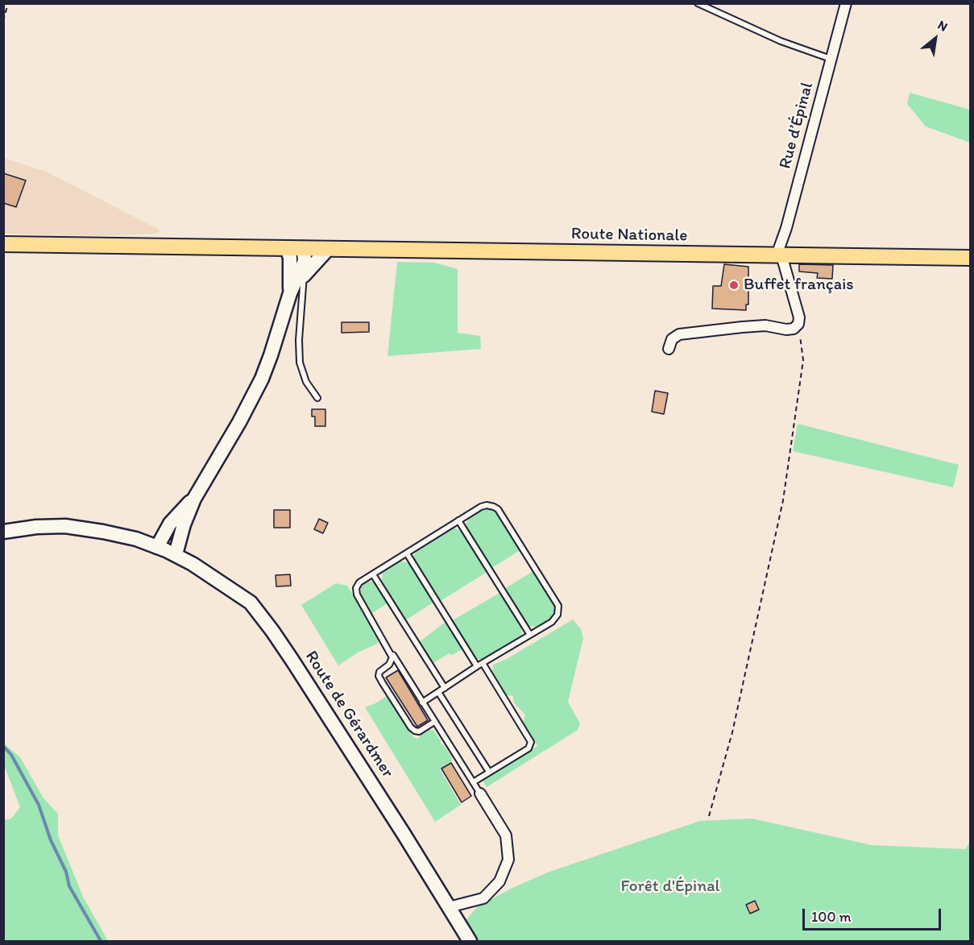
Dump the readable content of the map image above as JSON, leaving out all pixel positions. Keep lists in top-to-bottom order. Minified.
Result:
{"streets":{"main road":["Route Nationale","Route de Gérardmer"],"street":["Rue d’Épinal"]},"crossings":[["Rue d’Épinal","Route Nationale"]],"parks":["Forêt d'Épinal"],"places":["Buffet français"],"scale_bar":"100 m","north":"top right"}
